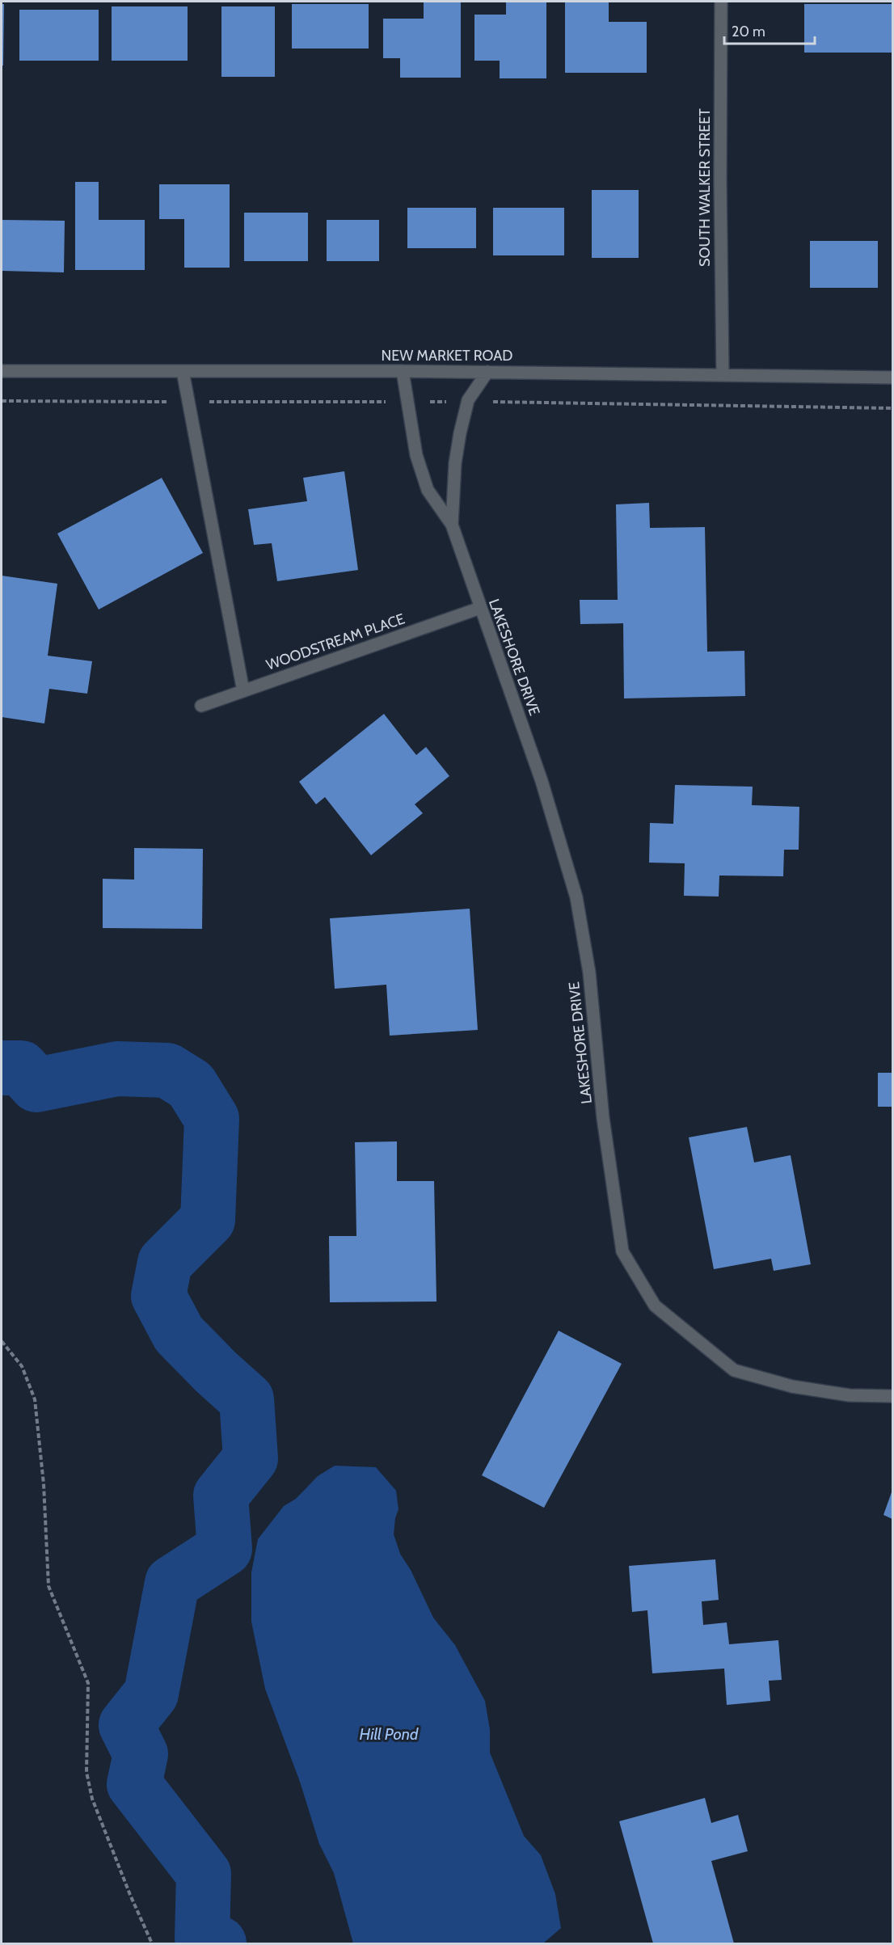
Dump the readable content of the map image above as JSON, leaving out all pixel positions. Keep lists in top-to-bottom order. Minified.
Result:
{"streets":{"street":["SOUTH WALKER STREET","NEW MARKET ROAD","WOODSTREAM PLACE","LAKESHORE DRIVE"]},"crossings":[["SOUTH WALKER STREET","NEW MARKET ROAD"],["NEW MARKET ROAD","LAKESHORE DRIVE"],["WOODSTREAM PLACE","LAKESHORE DRIVE"]],"water":["Hill Pond"],"scale_bar":"20 m"}
